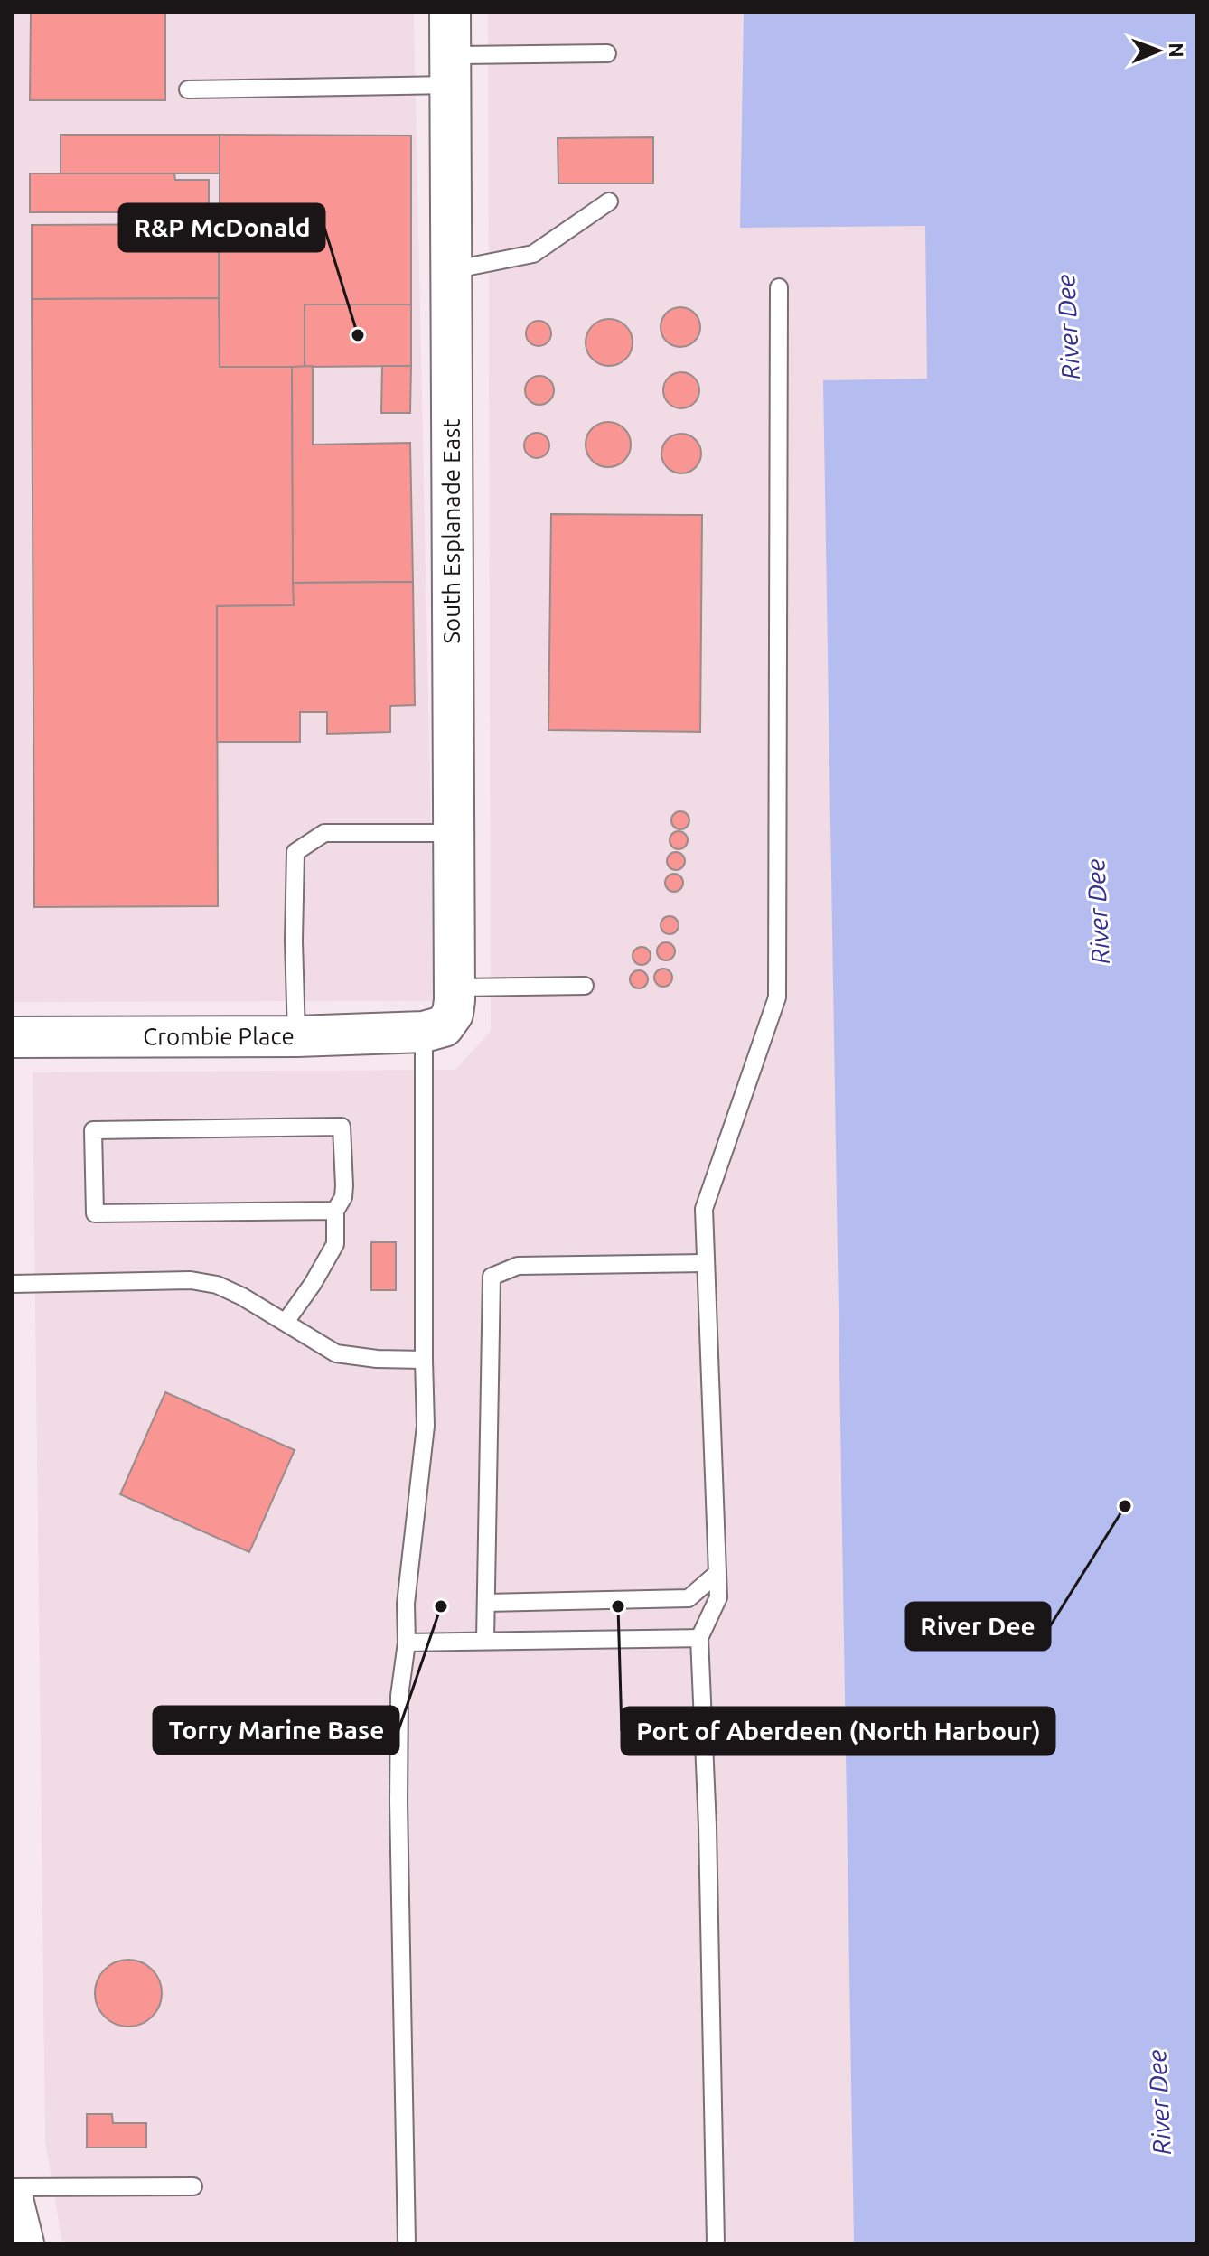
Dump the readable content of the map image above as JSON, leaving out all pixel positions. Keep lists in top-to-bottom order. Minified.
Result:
{"streets":{"street":["South Esplanade East","Crombie Place"]},"crossings":[["South Esplanade East","Crombie Place"]],"water":["River Dee"],"places":["R&P McDonald","River Dee","Torry Marine Base","Port of Aberdeen (North Harbour)"],"north":"right"}
